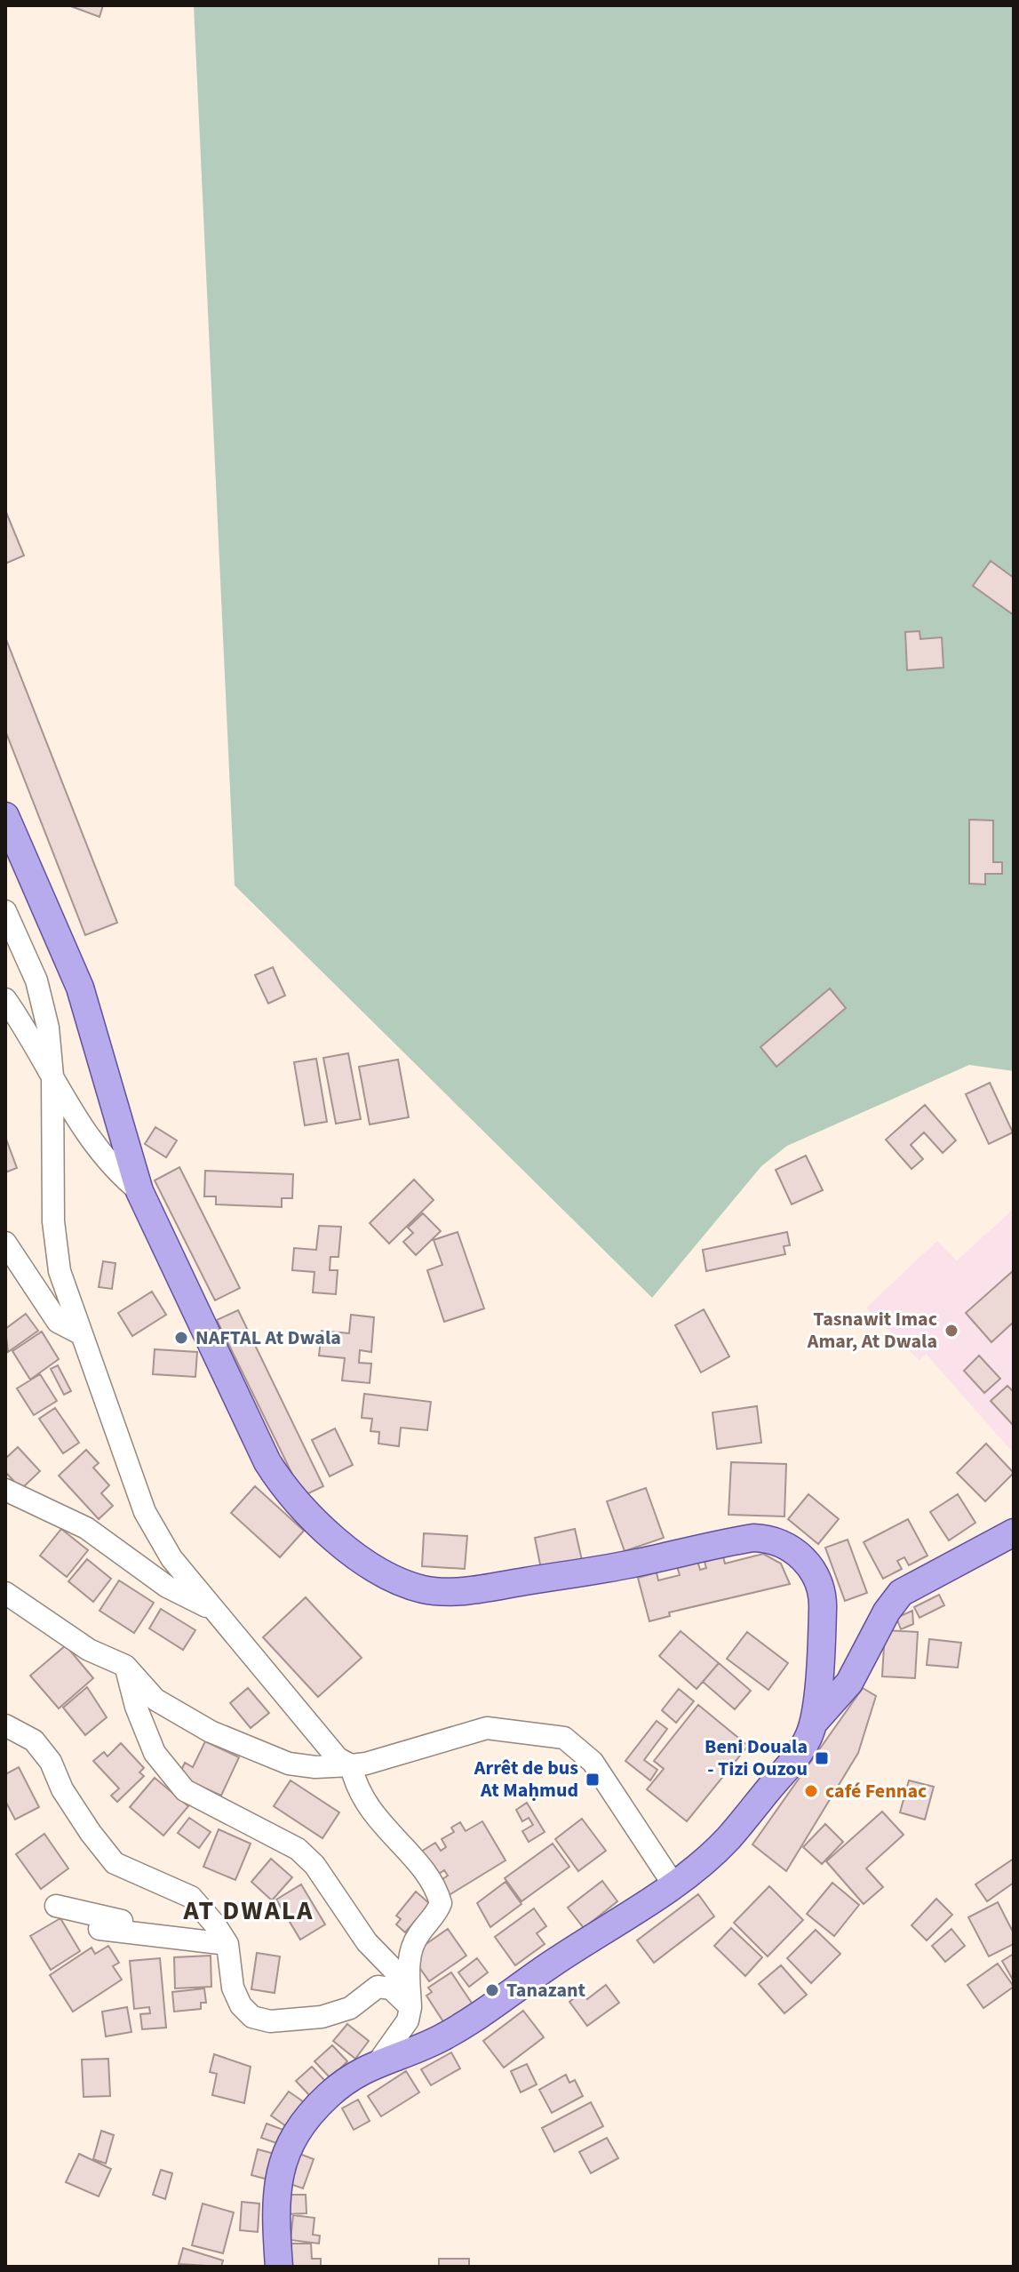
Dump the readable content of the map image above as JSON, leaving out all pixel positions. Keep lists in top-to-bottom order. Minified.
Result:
{"districts":["AT DWALA"],"places":{"other":["Tasnawit Imac Amar, At Dwala","NAFTAL At Dwala","café Fennac","Tanazant"],"transit":["Beni Douala - Tizi Ouzou","Arrêt de bus At Maḥmud"]}}
